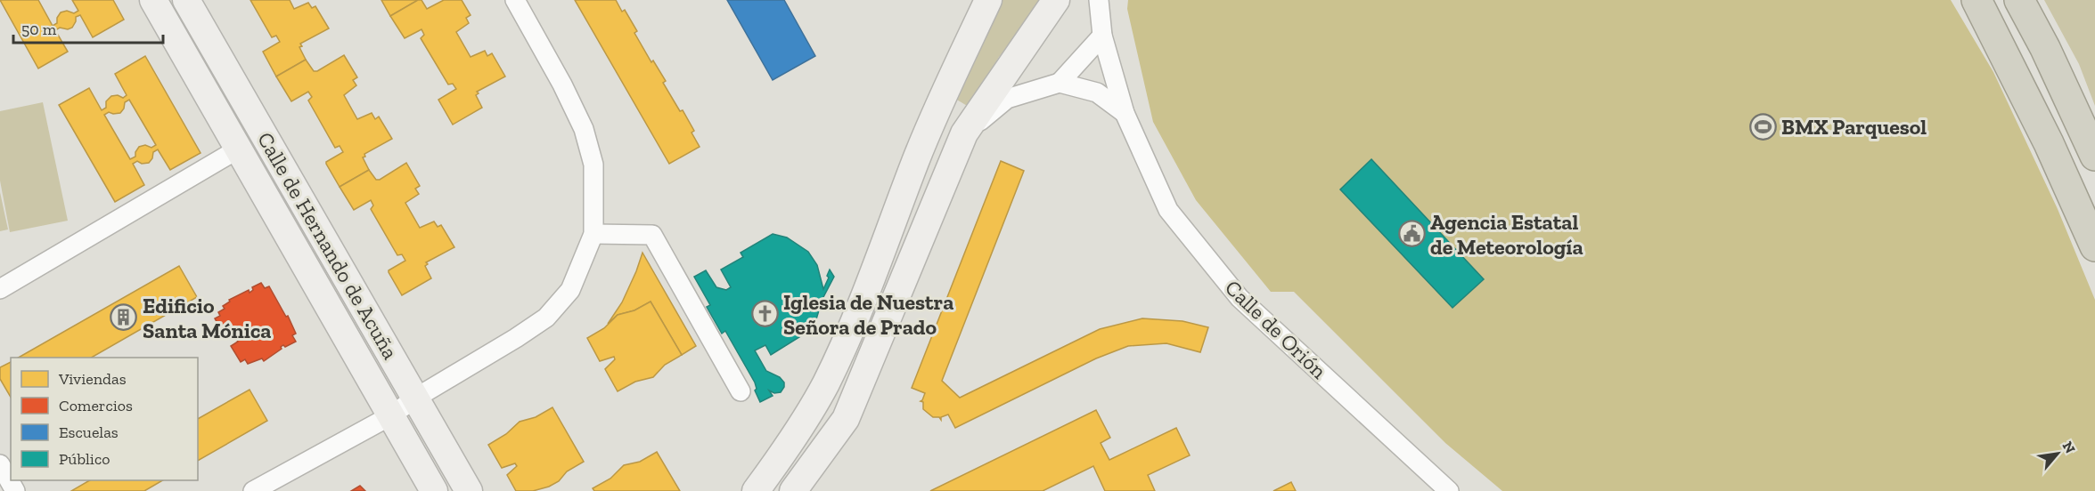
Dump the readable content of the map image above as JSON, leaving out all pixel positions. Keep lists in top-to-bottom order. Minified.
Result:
{"streets":{"street":["Calle de Hernando de Acuña","Calle de Orión"]},"places":{"sports":["BMX Parquesol"],"public building":["Agencia Estatal de Meteorología"],"church":["Iglesia de Nuestra Señora de Prado"],"building":["Edificio Santa Mónica"]},"legend":["Viviendas","Comercios","Escuelas","Público"],"scale_bar":"50 m","north":"top right"}
